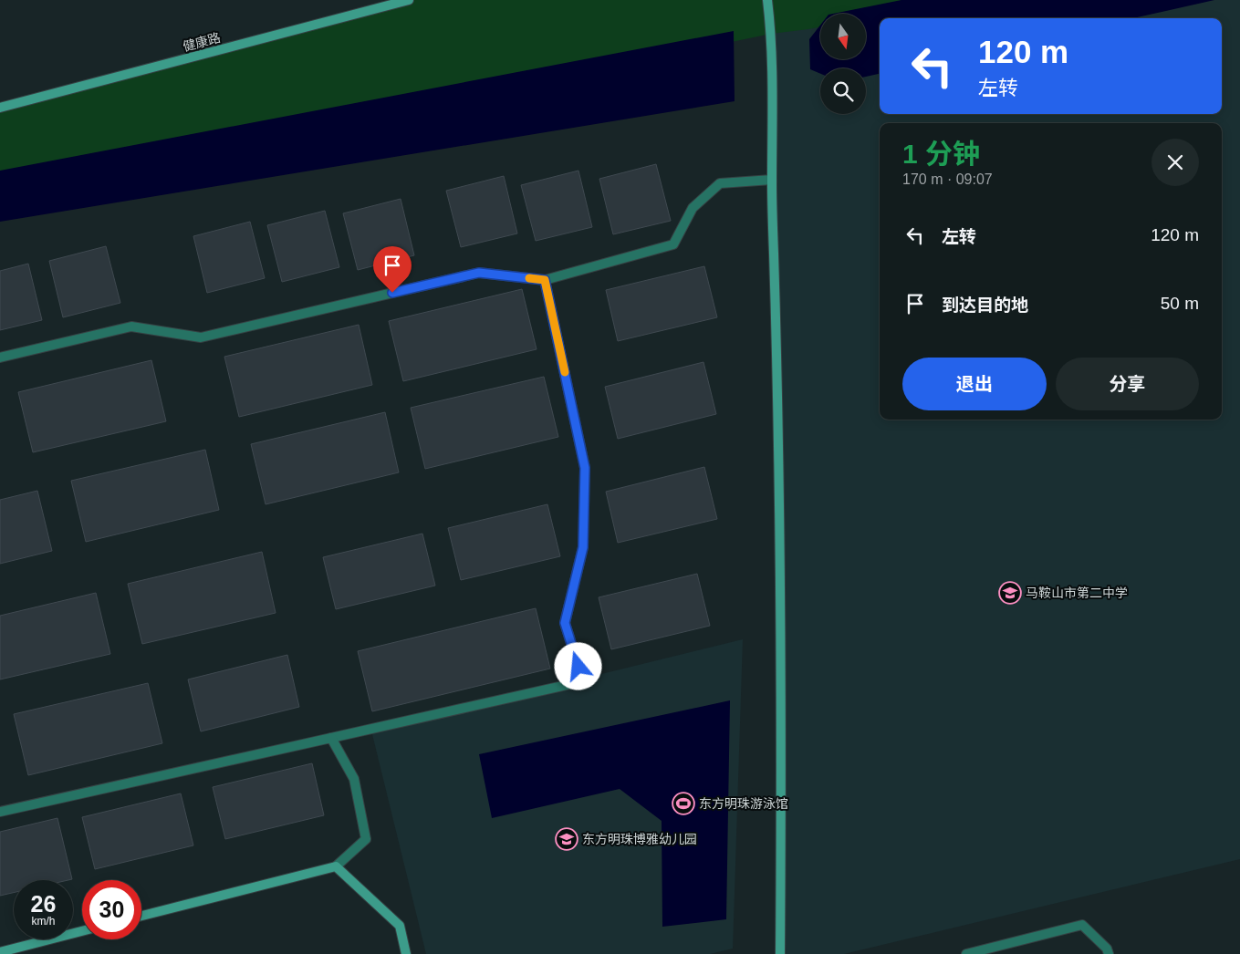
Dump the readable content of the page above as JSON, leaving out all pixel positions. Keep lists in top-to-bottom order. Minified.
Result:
{"streets":{"street":["健康路"]},"places":{"school or university":["马鞍山市第二中学","东方明珠博雅幼儿园"],"sports":["东方明珠游泳馆"]},"north":"bottom","page":{"turn":["120 m","左转"],"heading":["1 分钟","170 m · 09:07"],"list":[{"name":"左转","value":"120 m"},{"name":"到达目的地","value":"50 m"}],"buttons":["退出","分享"],"speed":"26 km/h","limit":"30"}}
